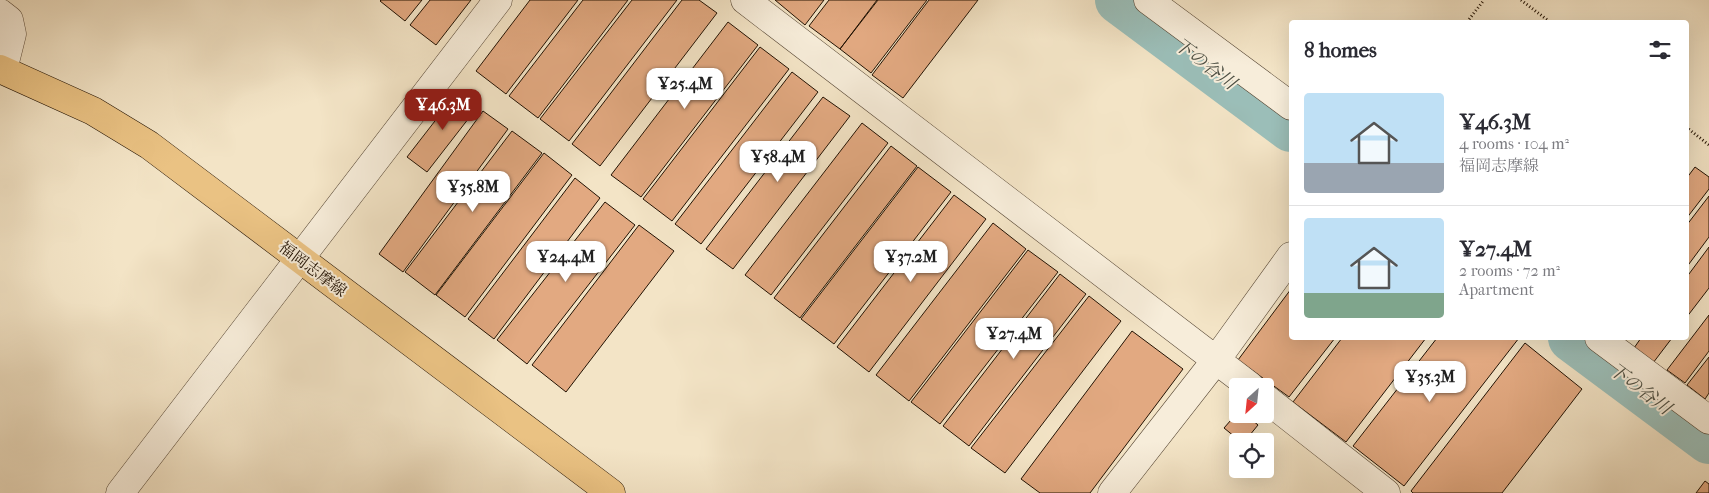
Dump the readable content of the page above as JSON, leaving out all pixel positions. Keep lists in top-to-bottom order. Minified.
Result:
{"streets":{"main road":["福岡志摩線"]},"water":["下の谷川"],"north":"bottom left","page":{"heading":"8 homes","price":["¥25.4M","¥46.3M","¥58.4M","¥35.8M","¥24.4M","¥37.2M","¥27.4M","¥35.3M"],"list":[{"name":"¥46.3M","note":"4 rooms · 104 m² · 福岡志摩線"},{"name":"¥27.4M","note":"2 rooms · 72 m² · Apartment"}]}}
